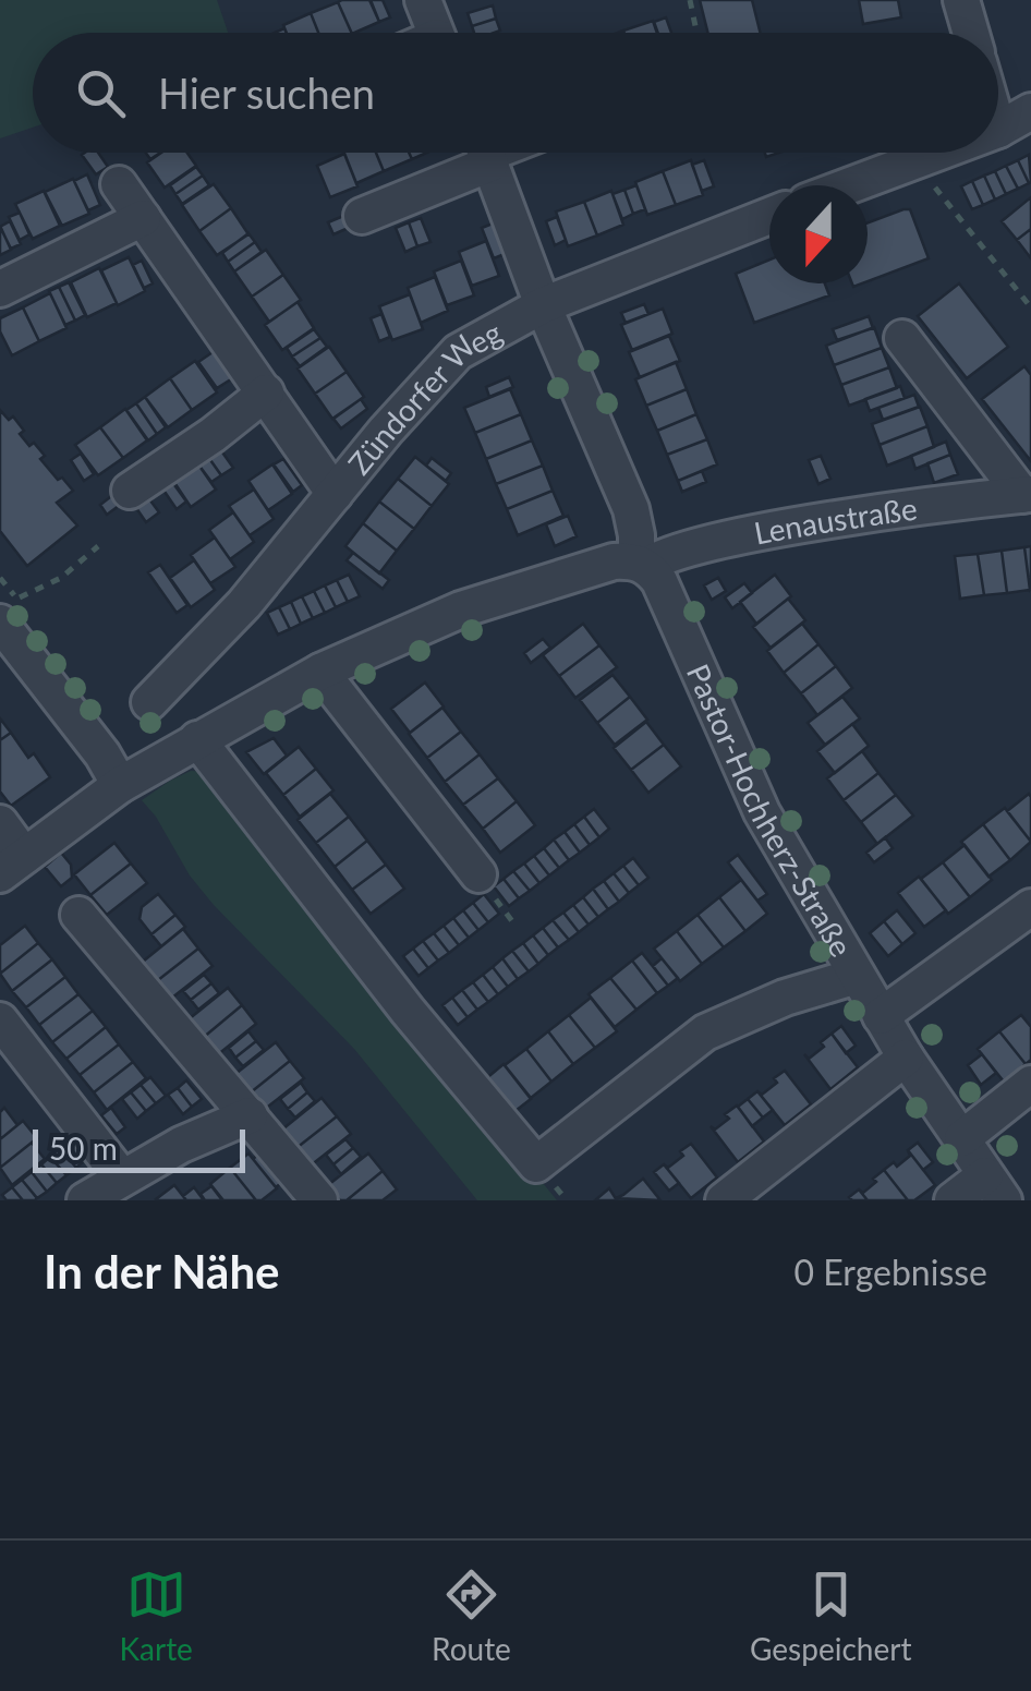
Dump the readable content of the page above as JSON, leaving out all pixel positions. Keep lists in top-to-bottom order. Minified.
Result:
{"streets":{"street":["Zündorfer Weg","Lenaustraße","Pastor-Hochherz-Straße"]},"crossings":[["Zündorfer Weg","Pastor-Hochherz-Straße"],["Lenaustraße","Pastor-Hochherz-Straße"]],"scale_bar":"50 m","north":"bottom","page":{"search":"Hier suchen","scale":"50 m","heading":["In der Nähe","0 Ergebnisse"],"nav":["Karte","Route","Gespeichert"]}}
